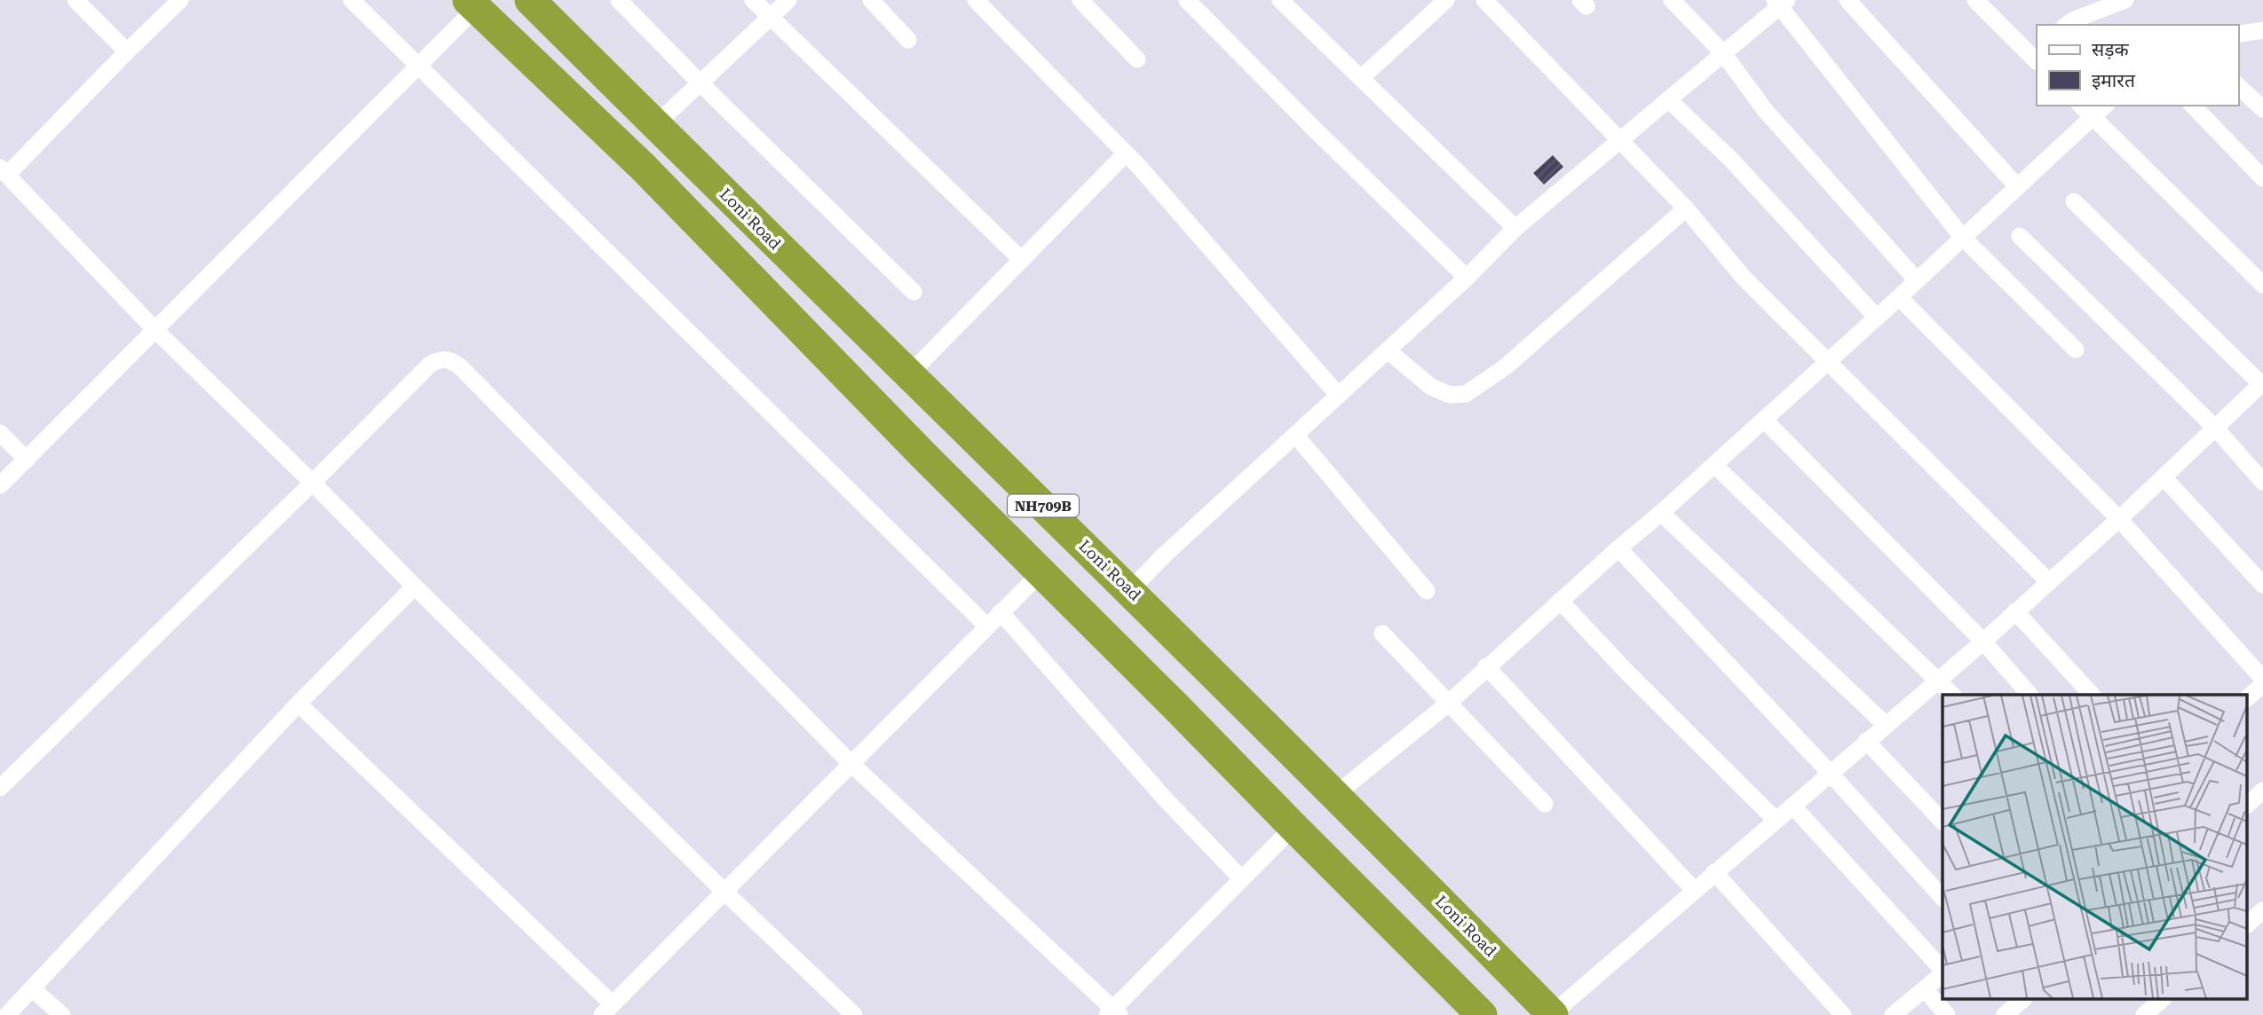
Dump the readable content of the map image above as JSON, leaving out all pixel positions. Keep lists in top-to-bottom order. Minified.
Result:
{"streets":{"highway":["Loni Road","NH709B"]},"legend":["सड़क","इमारत"]}
